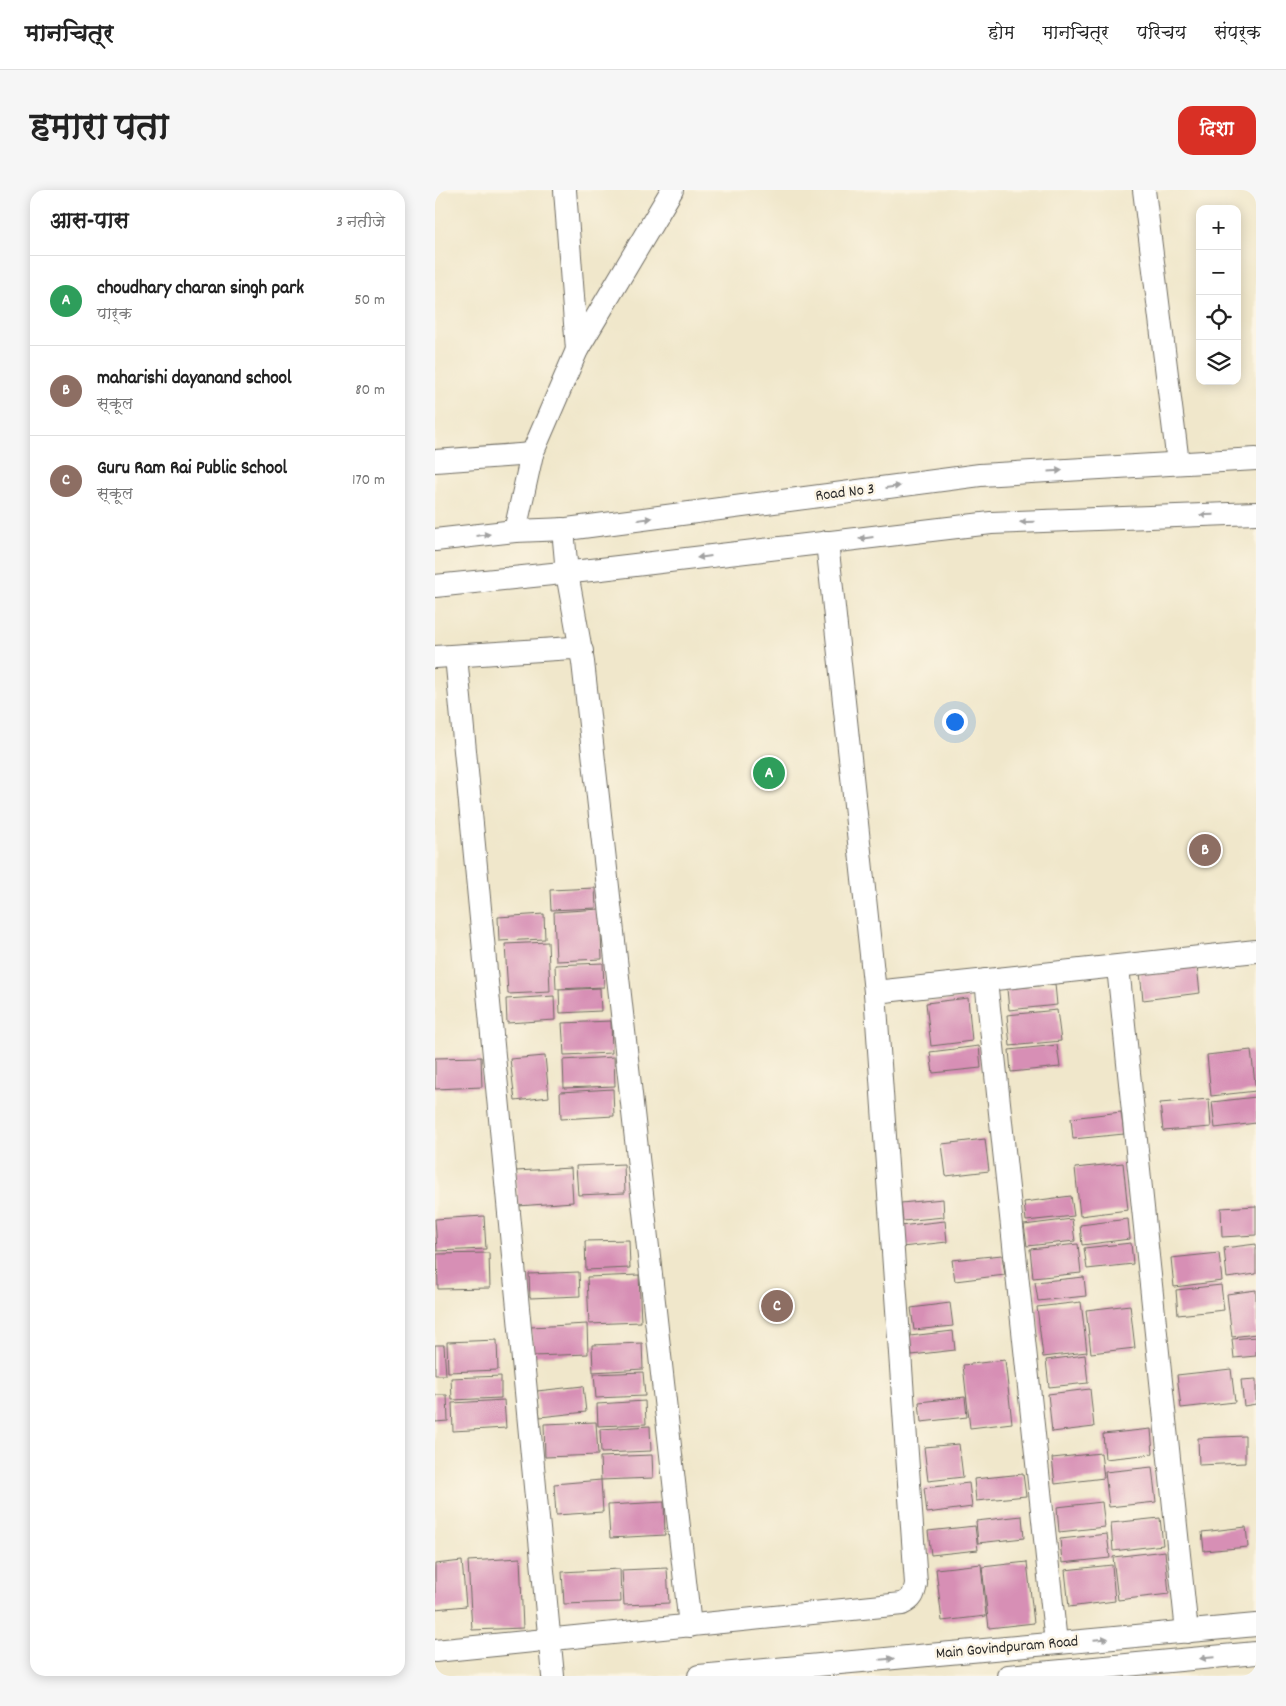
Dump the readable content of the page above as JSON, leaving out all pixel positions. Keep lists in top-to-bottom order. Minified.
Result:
{"streets":{"street":["Road No 3","Main Govindpuram Road"]},"page":{"header":"मानचित्र","nav":["होम","मानचित्र","परिचय","संपर्क"],"title":"हमारा पता","buttons":"दिशा","heading":["आस-पास","3 नतीजे"],"map_buttons":["+","−"],"list":[{"mark":"A","name":"choudhary charan singh park","note":"पार्क","value":"50 m"},{"mark":"B","name":"maharishi dayanand school","note":"स्कूल","value":"80 m"},{"mark":"C","name":"Guru Ram Rai Public School","note":"स्कूल","value":"170 m"}],"pins":["A","B","C"]}}
